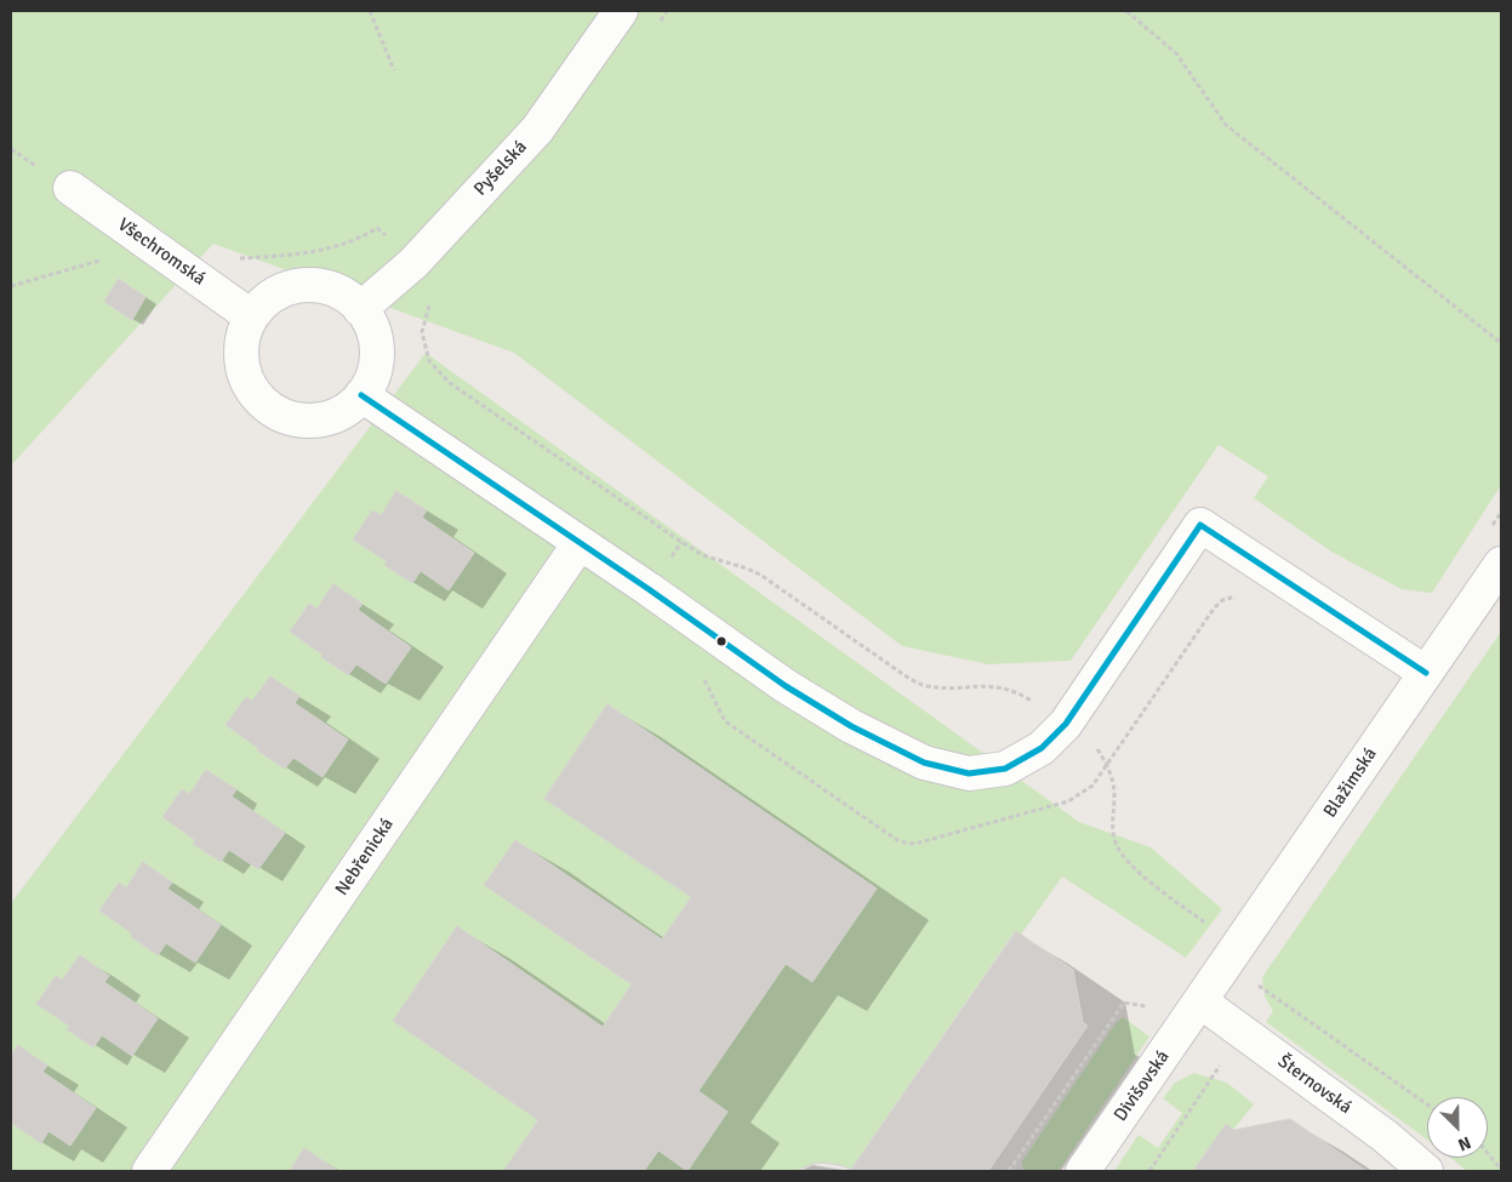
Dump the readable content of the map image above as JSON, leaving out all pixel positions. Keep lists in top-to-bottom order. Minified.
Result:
{"streets":{"street":["Pyšelská","Všechromská","Blažimská","Nebřenická","Šternovská","Divišovská"]},"crossings":[["Pyšelská","Všechromská"],["Blažimská","Šternovská"],["Blažimská","Divišovská"],["Šternovská","Divišovská"]],"north":"bottom right"}
